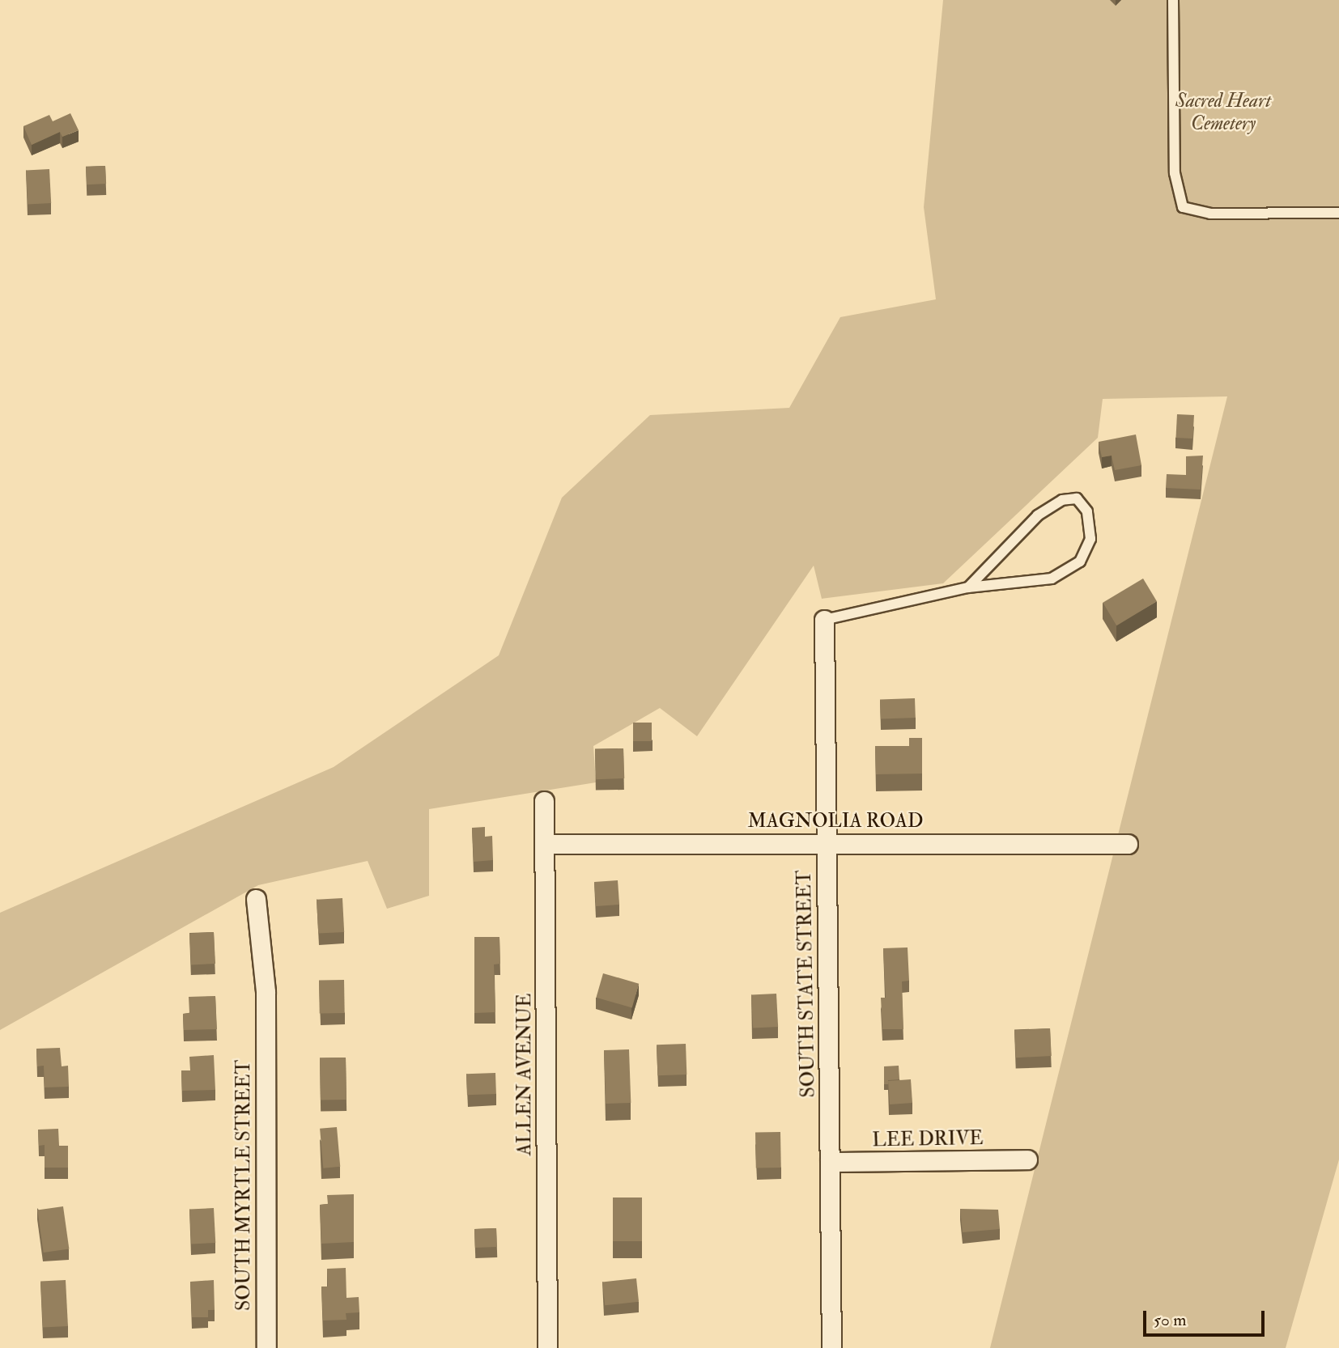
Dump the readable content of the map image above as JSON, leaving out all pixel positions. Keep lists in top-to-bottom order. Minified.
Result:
{"streets":{"street":["MAGNOLIA ROAD","SOUTH STATE STREET","ALLEN AVENUE","LEE DRIVE","SOUTH MYRTLE STREET"]},"crossings":[["MAGNOLIA ROAD","SOUTH STATE STREET"],["MAGNOLIA ROAD","ALLEN AVENUE"],["SOUTH STATE STREET","LEE DRIVE"]],"parks":["Sacred Heart Cemetery"],"scale_bar":"50 m"}
